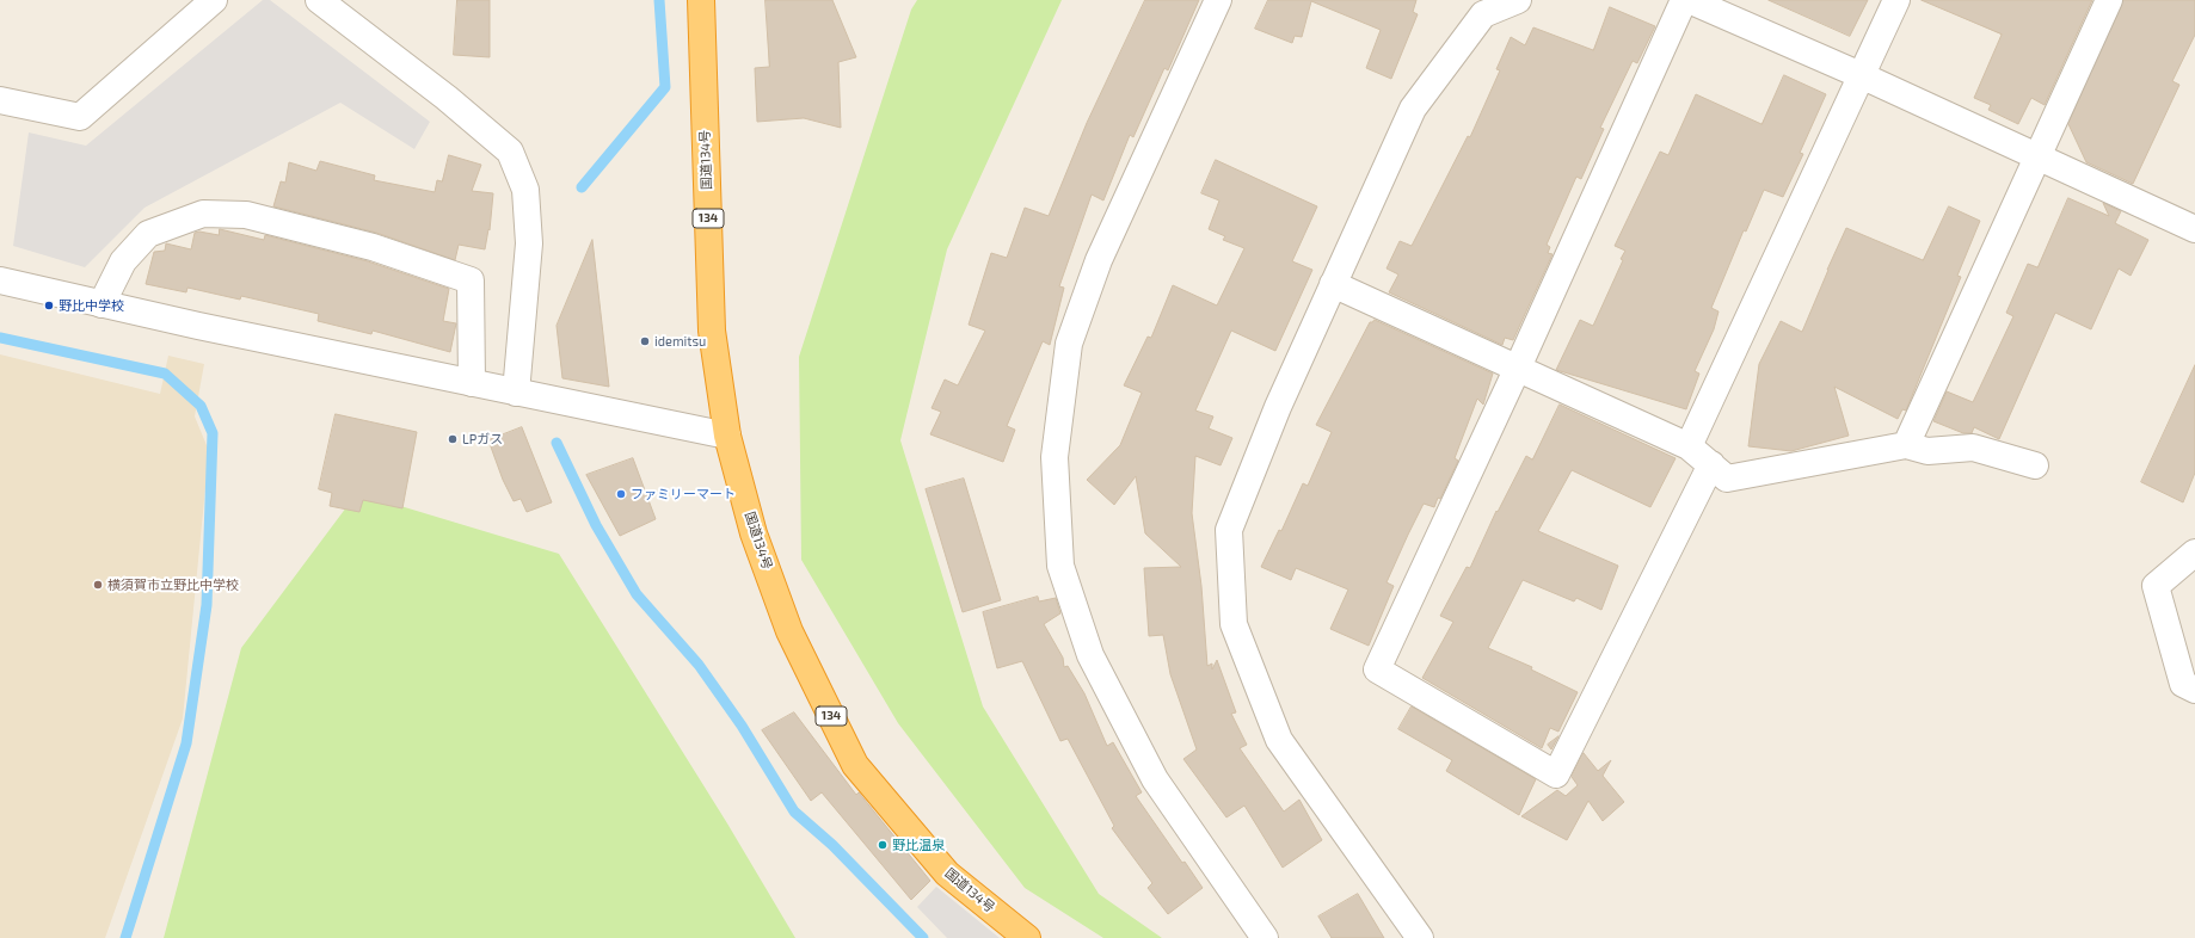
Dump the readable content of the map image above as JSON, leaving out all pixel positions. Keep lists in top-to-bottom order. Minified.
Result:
{"streets":{"highway":["国道134号","134"]},"places":["野比中学校","idemitsu","LPガス","ファミリーマート","横須賀市立野比中学校","野比温泉"]}
